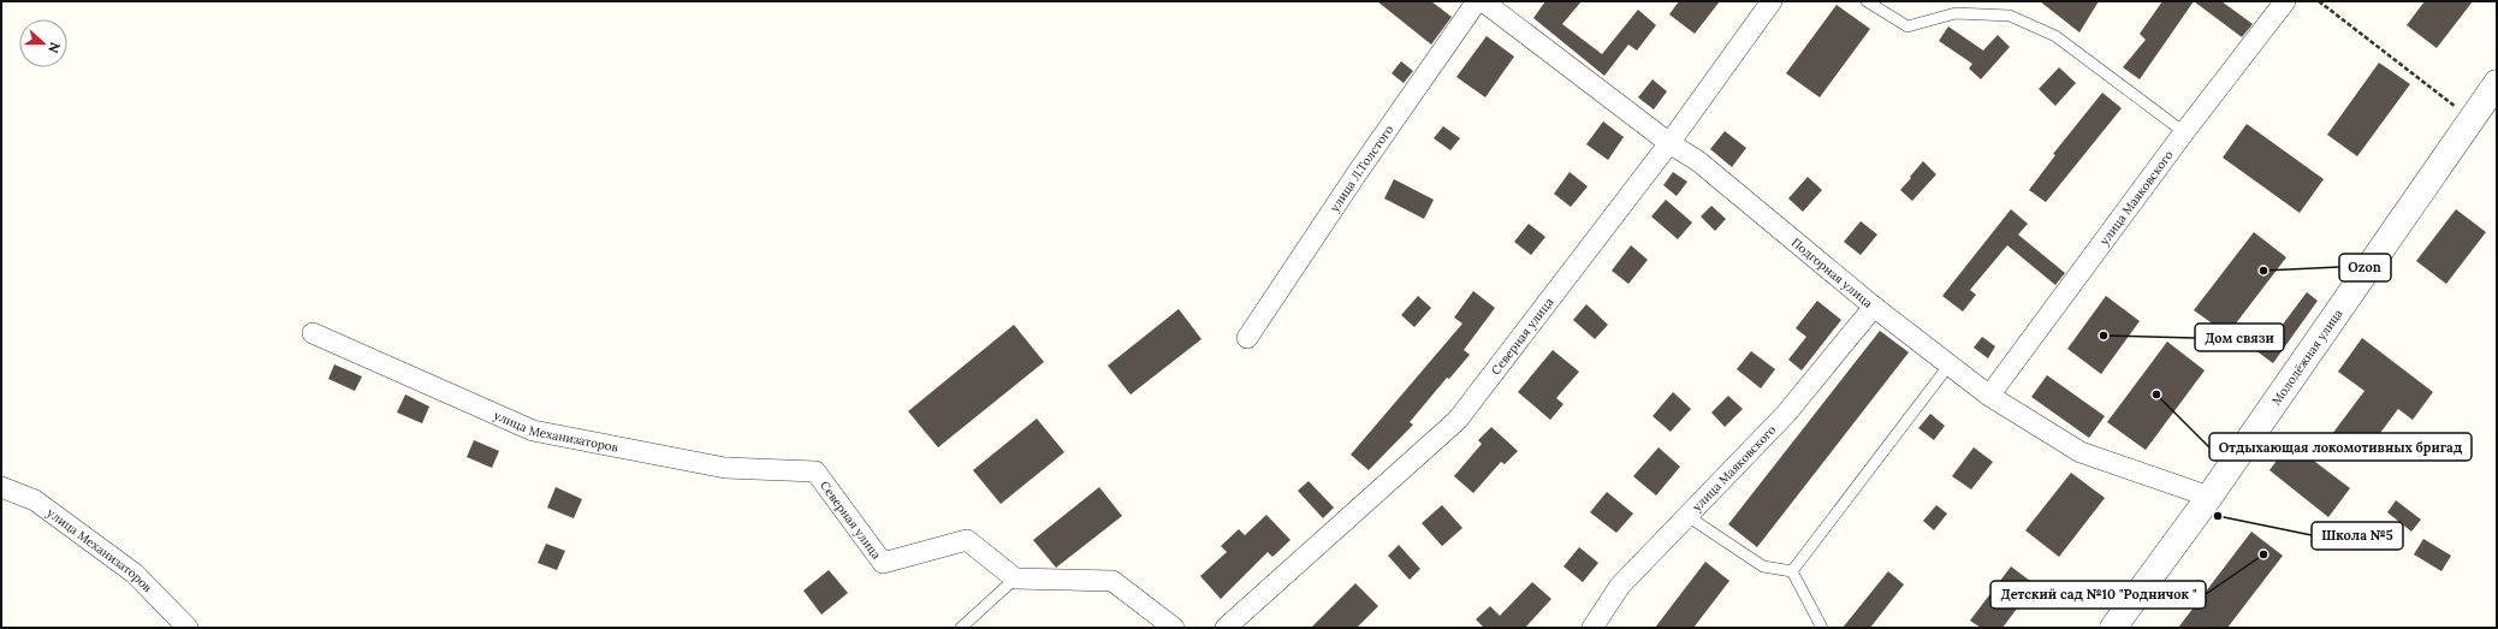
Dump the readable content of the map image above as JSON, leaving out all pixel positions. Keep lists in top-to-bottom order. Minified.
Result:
{"streets":{"street":["улица Л.Толстого","улица Маяковского","Подгорная улица","Северная улица","Молодёжная улица","улица Механизаторов"]},"crossings":[["улица Маяковского","Подгорная улица"],["Подгорная улица","Северная улица"],["Подгорная улица","Молодёжная улица"],["Северная улица","улица Механизаторов"]],"places":["Ozon","Дом связи","Отдыхающая локомотивных бригад","Школа №5","Детский сад №10 \"Родничок \""],"north":"right"}
